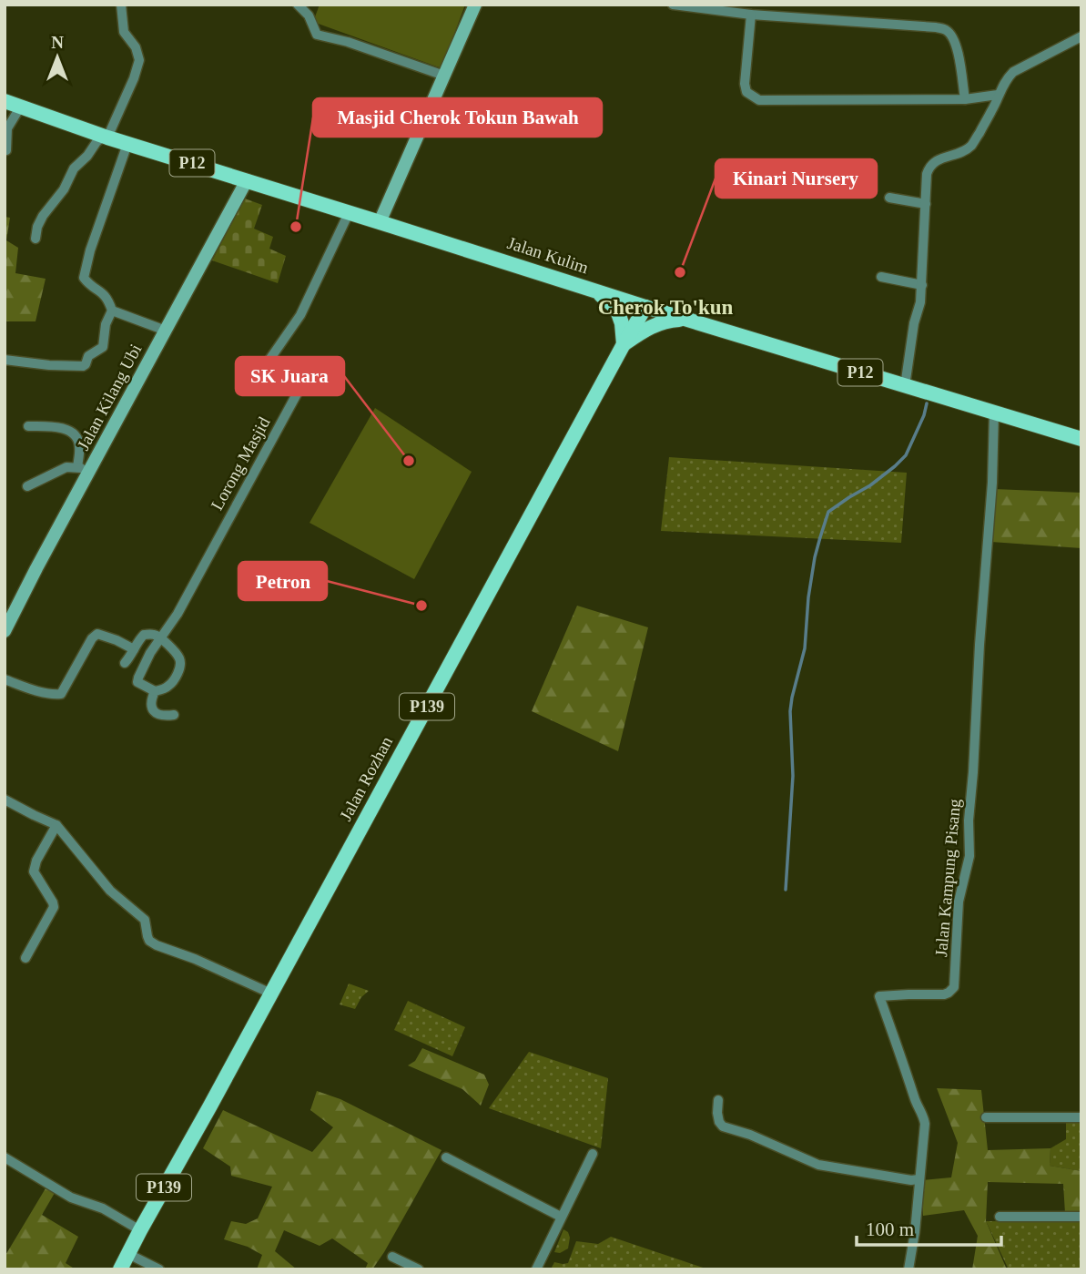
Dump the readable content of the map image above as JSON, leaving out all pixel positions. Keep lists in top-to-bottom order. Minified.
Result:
{"streets":{"main road":["P12","Jalan Kulim","P139","Jalan Rozhan"],"street":["Jalan Kilang Ubi","Lorong Masjid","Jalan Kampung Pisang"]},"crossings":[["Jalan Kulim","Jalan Kilang Ubi"],["Jalan Kulim","Lorong Masjid"],["Jalan Kulim","Jalan Rozhan"],["Jalan Kulim","Jalan Kampung Pisang"]],"districts":["Cherok To'kun"],"places":["Masjid Cherok Tokun Bawah","Kinari Nursery","SK Juara","Petron"],"scale_bar":"100 m","north":"top"}
